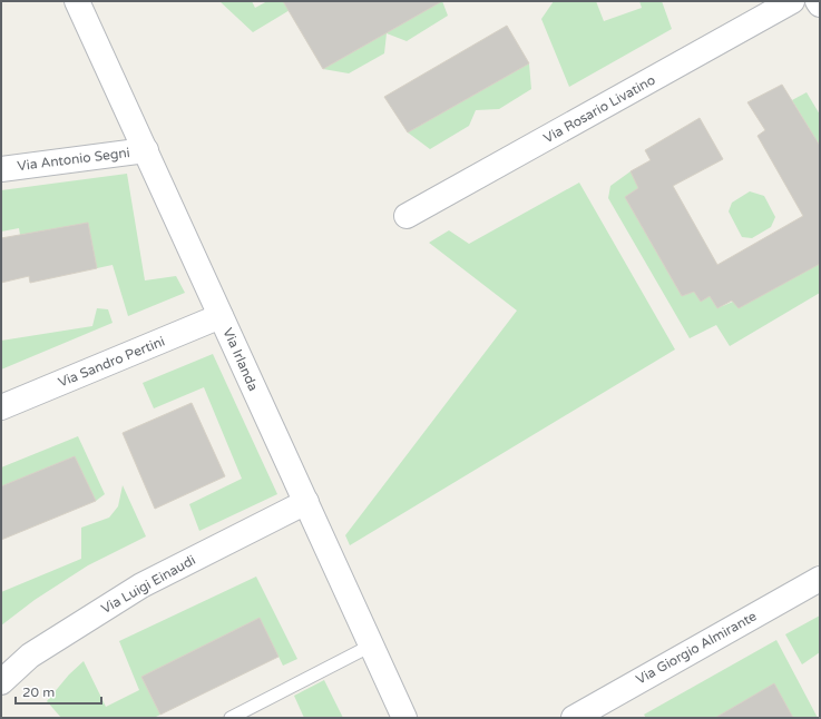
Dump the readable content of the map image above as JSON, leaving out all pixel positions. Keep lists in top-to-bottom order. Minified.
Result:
{"streets":{"street":["Via Rosario Livatino","Via Antonio Segni","Via Irlanda","Via Sandro Pertini","Via Luigi Einaudi","Via Giorgio Almirante"]},"crossings":[["Via Antonio Segni","Via Irlanda"],["Via Irlanda","Via Sandro Pertini"],["Via Irlanda","Via Luigi Einaudi"]],"scale_bar":"20 m"}
